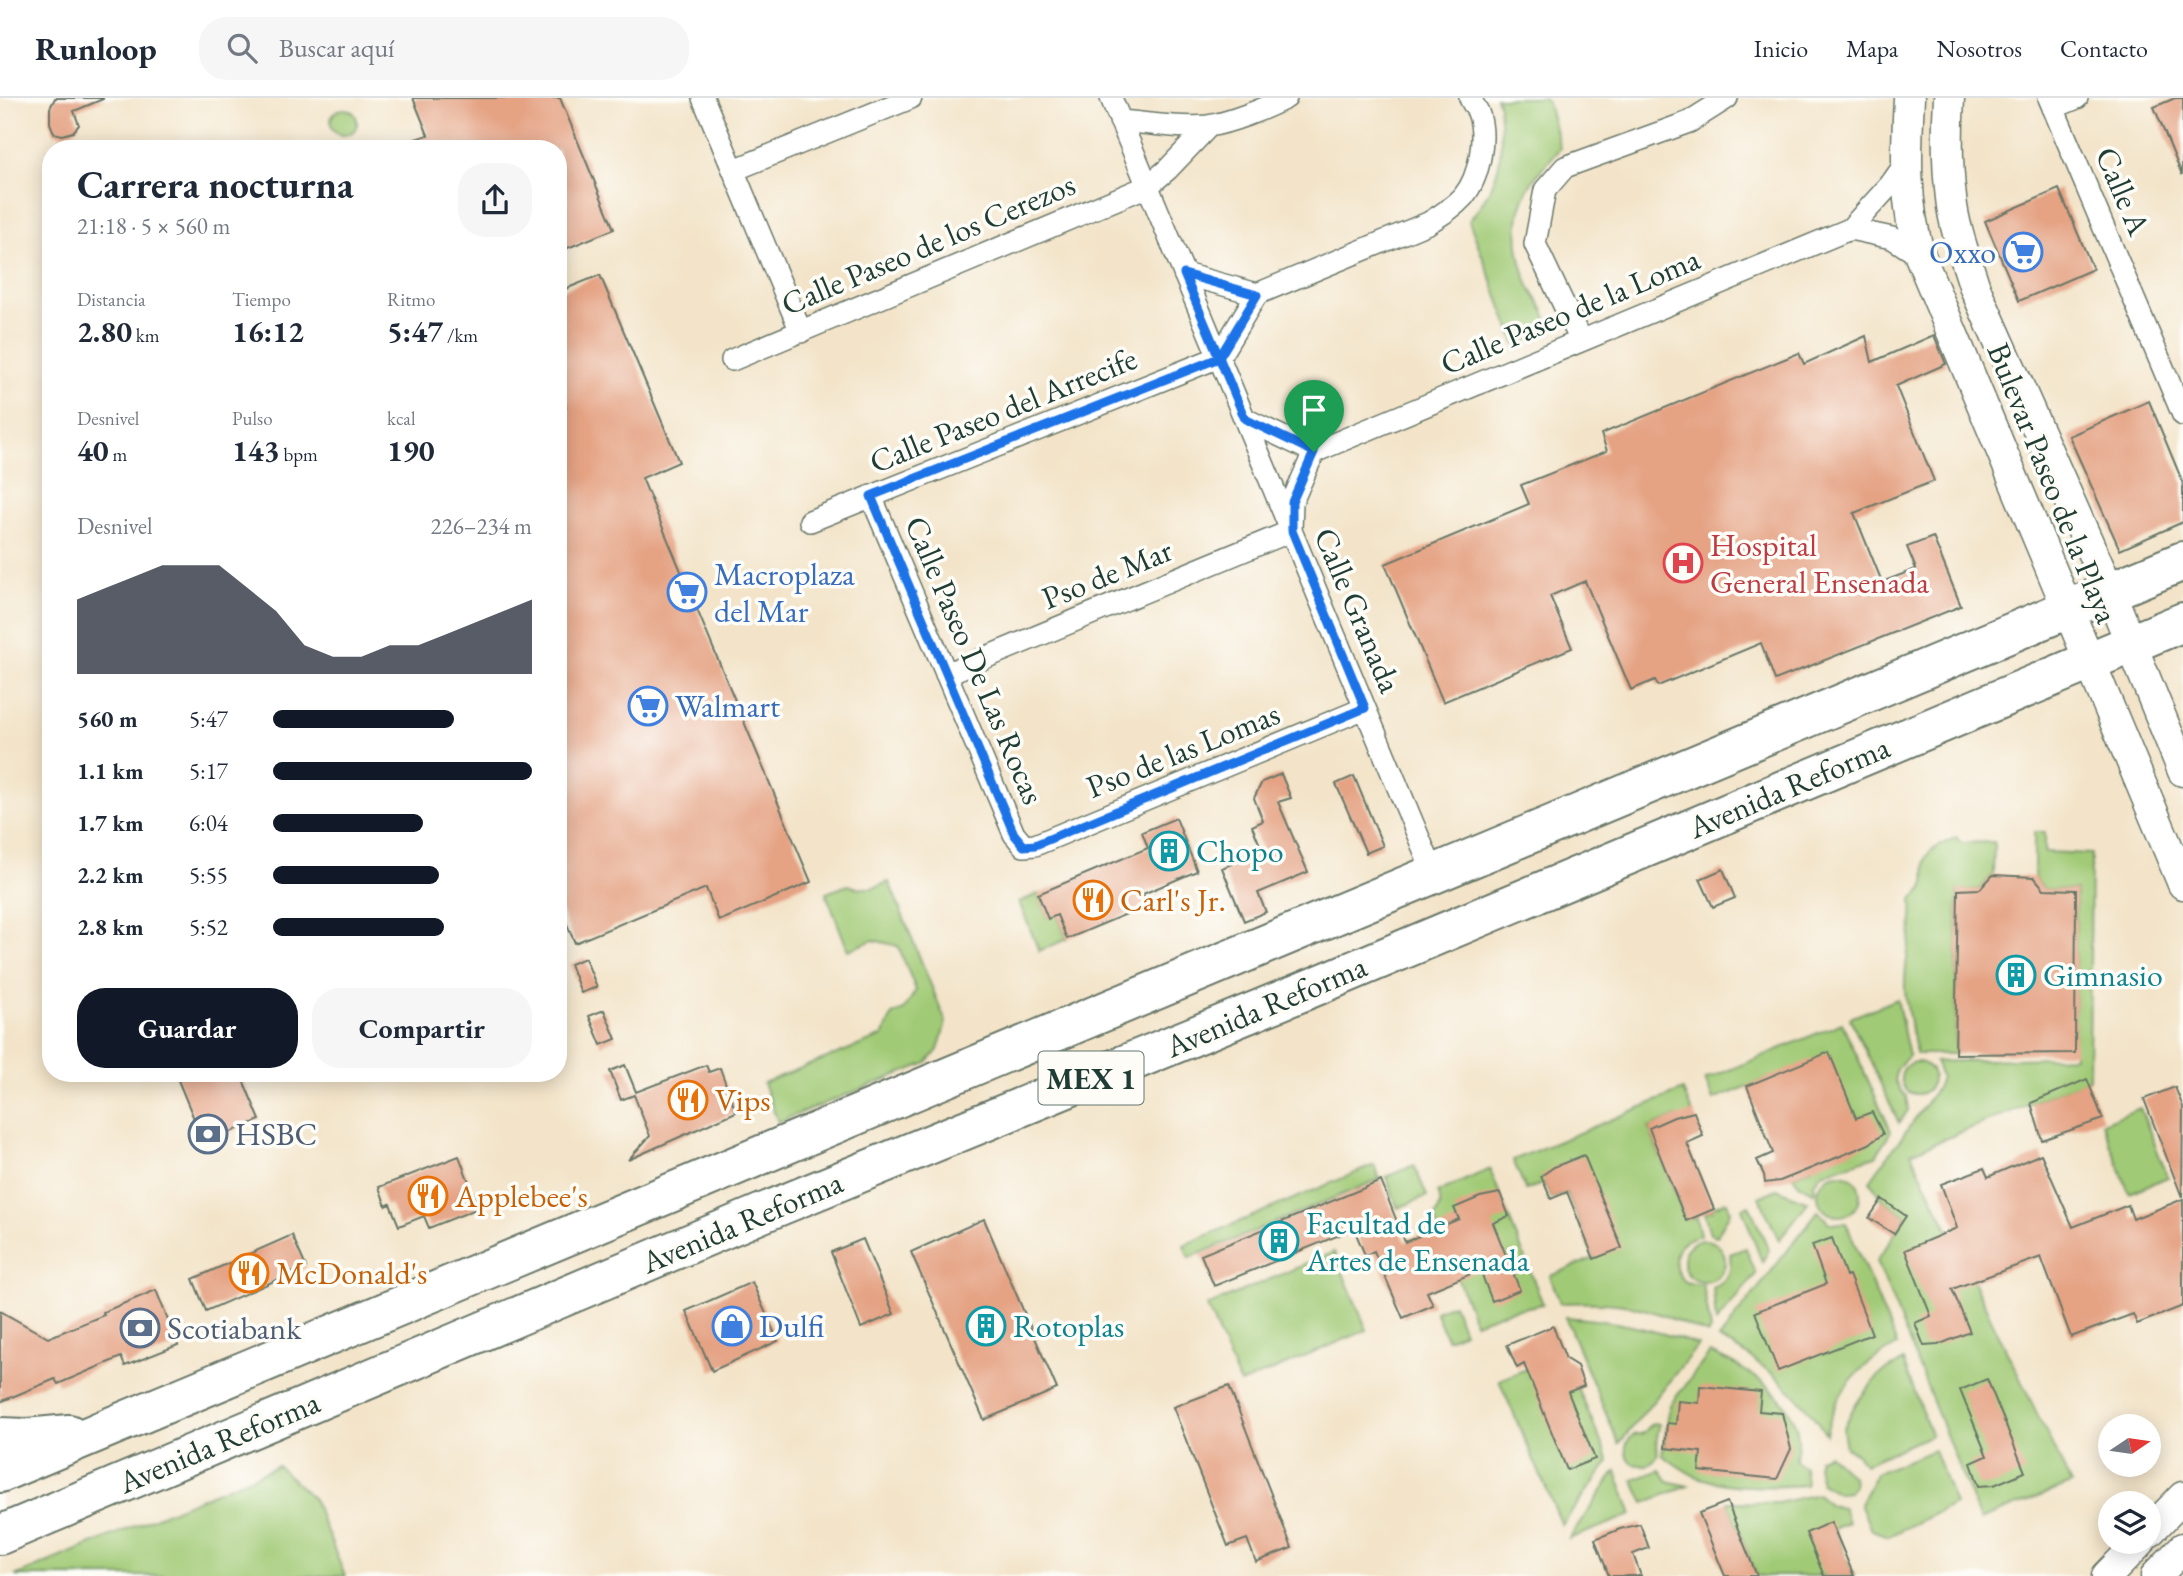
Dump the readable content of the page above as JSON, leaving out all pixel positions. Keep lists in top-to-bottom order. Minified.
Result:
{"streets":{"highway":["Avenida Reforma","MEX 1"],"main road":["Bulevar Paseo de la Playa"],"street":["Calle A","Calle Paseo de los Cerezos","Calle Paseo de la Loma","Calle Paseo del Arrecife","Pso de Mar","Calle Granada","Calle Paseo De Las Rocas","Pso de las Lomas"]},"crossings":[["Calle Paseo de los Cerezos","Calle Granada"],["Calle Paseo de la Loma","Bulevar Paseo de la Playa"],["Calle Paseo del Arrecife","Calle Granada"],["Calle Paseo del Arrecife","Calle Paseo De Las Rocas"],["Bulevar Paseo de la Playa","Avenida Reforma"],["Pso de Mar","Calle Granada"],["Pso de Mar","Calle Paseo De Las Rocas"],["Calle Granada","Pso de las Lomas"],["Calle Granada","Avenida Reforma"],["Calle Paseo De Las Rocas","Pso de las Lomas"]],"places":{"supermarket":["Oxxo","Macroplaza del Mar","Walmart"],"hospital":["Hospital General Ensenada"],"building":["Chopo","Gimnasio","Facultad de Artes de Ensenada","Rotoplas"],"restaurant":["Carl's Jr.","Vips","Applebee's","McDonald's"],"bank":["HSBC","Scotiabank"],"shop":["Dulfi"]},"north":"right","page":{"header":"Runloop","search":"Buscar aquí","nav":["Inicio","Mapa","Nosotros","Contacto"],"heading":["Carrera nocturna","21:18 · 5 × 560 m"],"stats":[["Distancia","2.80 km"],["Tiempo","16:12"],["Ritmo","5:47 /km"],["Desnivel","40 m"],["Pulso","143 bpm"],["kcal","190"]],"chart":["Desnivel","226–234 m"],"list":[{"name":"560 m","note":"5:47"},{"name":"1.1 km","note":"5:17"},{"name":"1.7 km","note":"6:04"},{"name":"2.2 km","note":"5:55"},{"name":"2.8 km","note":"5:52"}],"buttons":["Guardar","Compartir"]}}
